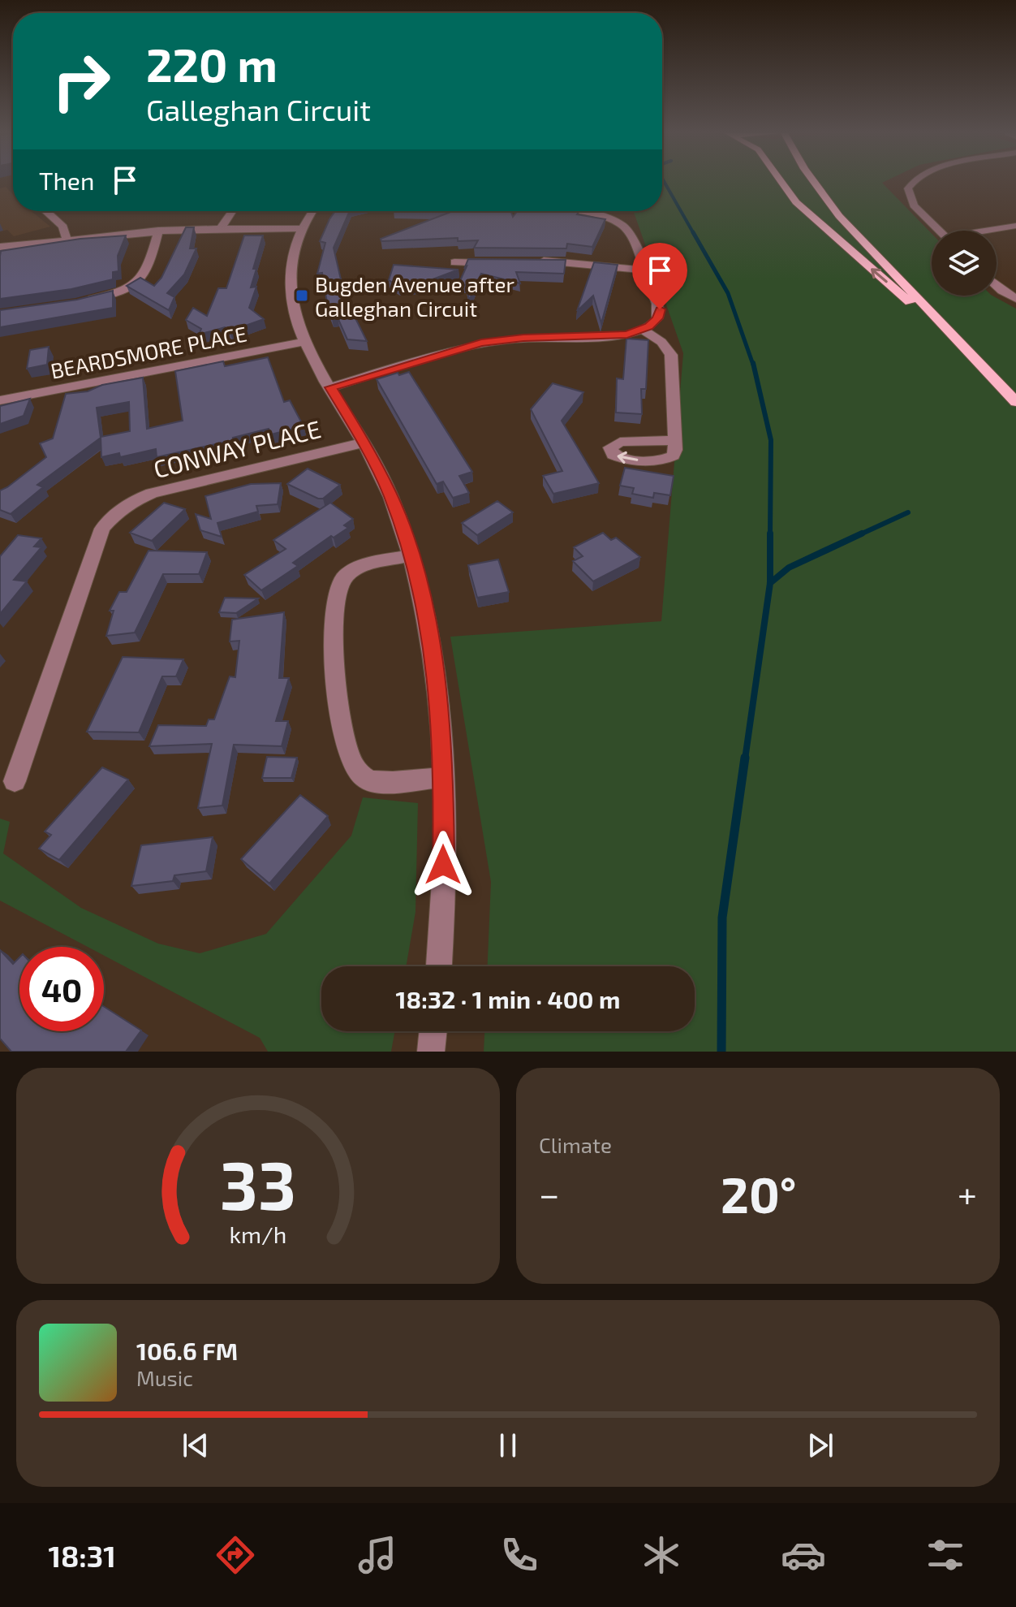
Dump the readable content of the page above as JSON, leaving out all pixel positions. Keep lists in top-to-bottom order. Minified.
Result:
{"streets":{"street":["BEARDSMORE PLACE","CONWAY PLACE"]},"places":{"transit":["Bugden Avenue after Galleghan Circuit"]},"page":{"turn":["220 m","Galleghan Circuit"],"then":"Then","limit":"40","trip":"18:32 · 1 min · 400 m","tile":"Climate","heat":["−","20°","+"],"song":["106.6 FM","Music"],"tabs":"18:31","gauge":["33","km/h"]}}
